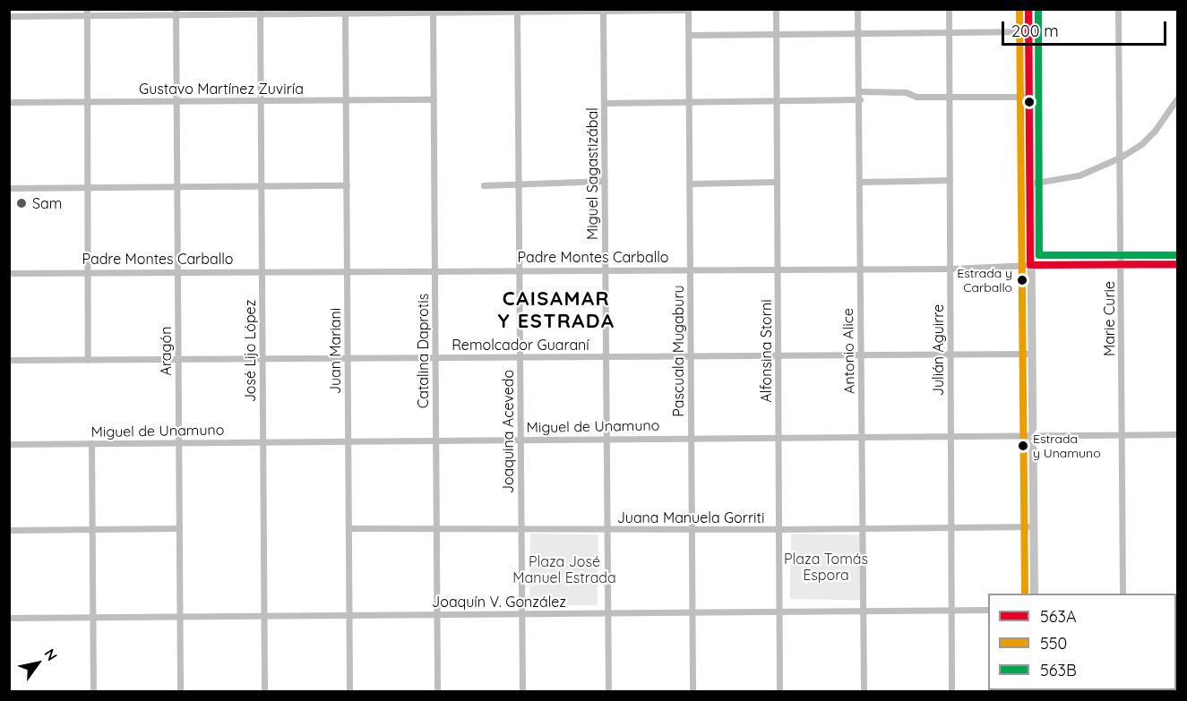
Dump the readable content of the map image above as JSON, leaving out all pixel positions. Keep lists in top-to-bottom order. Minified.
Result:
{"streets":{"main road":["Padre Montes Carballo"],"street":["Gustavo Martínez Zuviría","Miguel Sagastizábal","Marie Curie","Remolcador Guaraní","Julián Aguirre","Aragón","José Lijo López","Juan Mariani","Catalina Daprotis","Pascuala Mugaburu","Alfonsina Storni","Antonio Alice","Miguel de Unamuno","Joaquina Acevedo","Juana Manuela Gorriti","Joaquín V. González"]},"crossings":[["Gustavo Martínez Zuviría","Aragón"],["Gustavo Martínez Zuviría","José Lijo López"],["Gustavo Martínez Zuviría","Juan Mariani"],["Gustavo Martínez Zuviría","Catalina Daprotis"],["Miguel Sagastizábal","Padre Montes Carballo"],["Miguel Sagastizábal","Remolcador Guaraní"],["Miguel Sagastizábal","Miguel de Unamuno"],["Miguel Sagastizábal","Juana Manuela Gorriti"],["Miguel Sagastizábal","Joaquín V. González"],["Padre Montes Carballo","Marie Curie"],["Padre Montes Carballo","Julián Aguirre"],["Padre Montes Carballo","Aragón"],["Padre Montes Carballo","José Lijo López"],["Padre Montes Carballo","Juan Mariani"],["Padre Montes Carballo","Catalina Daprotis"],["Padre Montes Carballo","Pascuala Mugaburu"],["Padre Montes Carballo","Alfonsina Storni"],["Padre Montes Carballo","Antonio Alice"],["Padre Montes Carballo","Joaquina Acevedo"],["Marie Curie","Miguel de Unamuno"],["Remolcador Guaraní","Julián Aguirre"],["Remolcador Guaraní","Aragón"],["Remolcador Guaraní","José Lijo López"],["Remolcador Guaraní","Juan Mariani"],["Remolcador Guaraní","Catalina Daprotis"],["Remolcador Guaraní","Pascuala Mugaburu"],["Remolcador Guaraní","Alfonsina Storni"],["Remolcador Guaraní","Antonio Alice"],["Remolcador Guaraní","Joaquina Acevedo"],["Julián Aguirre","Miguel de Unamuno"],["Julián Aguirre","Juana Manuela Gorriti"],["Julián Aguirre","Joaquín V. González"],["Aragón","Miguel de Unamuno"],["Aragón","Joaquín V. González"],["José Lijo López","Miguel de Unamuno"],["José Lijo López","Joaquín V. González"],["Juan Mariani","Miguel de Unamuno"],["Juan Mariani","Juana Manuela Gorriti"],["Juan Mariani","Joaquín V. González"],["Catalina Daprotis","Miguel de Unamuno"],["Catalina Daprotis","Juana Manuela Gorriti"],["Catalina Daprotis","Joaquín V. González"],["Pascuala Mugaburu","Miguel de Unamuno"],["Pascuala Mugaburu","Juana Manuela Gorriti"],["Pascuala Mugaburu","Joaquín V. González"],["Alfonsina Storni","Miguel de Unamuno"],["Alfonsina Storni","Juana Manuela Gorriti"],["Alfonsina Storni","Joaquín V. González"],["Antonio Alice","Miguel de Unamuno"],["Antonio Alice","Juana Manuela Gorriti"],["Antonio Alice","Joaquín V. González"],["Miguel de Unamuno","Joaquina Acevedo"],["Joaquina Acevedo","Juana Manuela Gorriti"],["Joaquina Acevedo","Joaquín V. González"]],"districts":["CAISAMAR Y ESTRADA"],"parks":["Plaza Tomás Espora","Plaza José Manuel Estrada"],"places":["Sam","Estrada y Carballo","Estrada y Unamuno"],"lines":["transit line 563A","transit line 550","transit line 563B"],"legend":["563A","550","563B"],"scale_bar":"200 m","north":"top right"}
